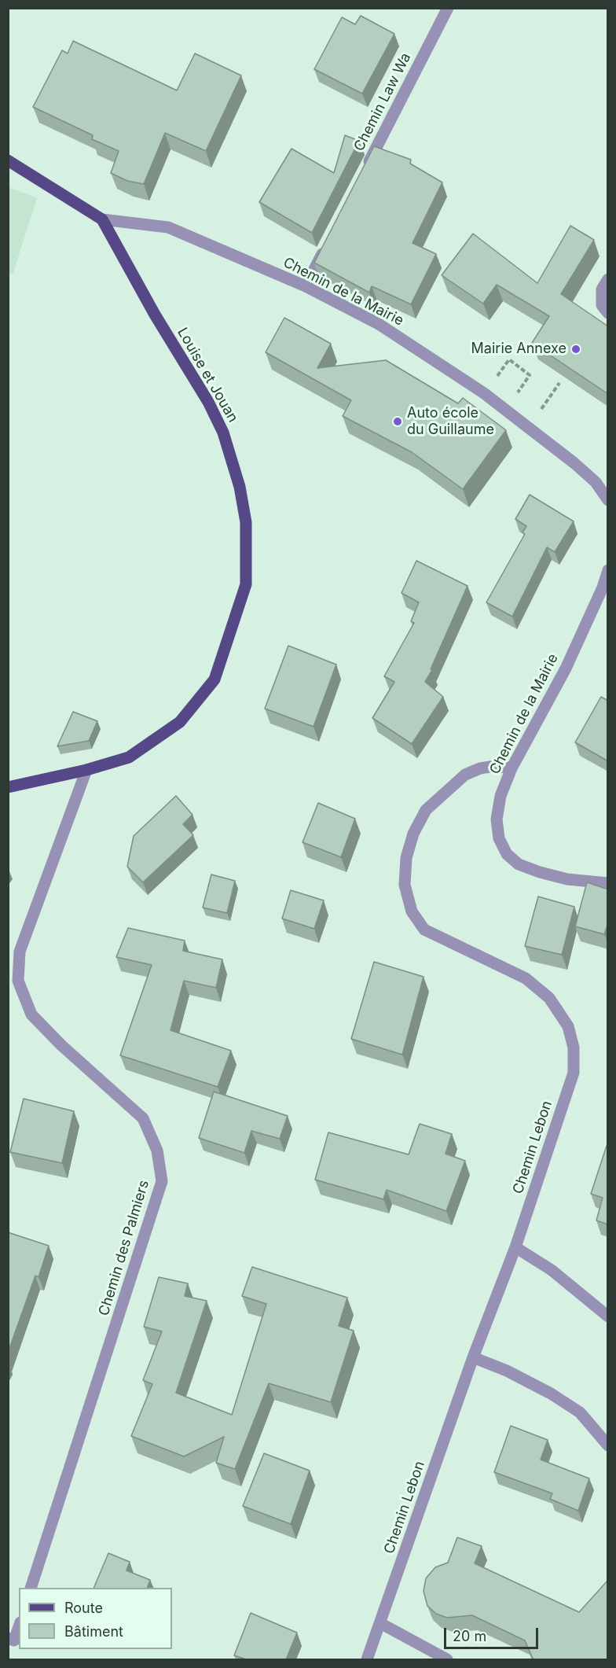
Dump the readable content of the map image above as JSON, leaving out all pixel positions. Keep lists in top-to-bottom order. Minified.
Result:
{"streets":{"main road":["Louise et Jouan"],"street":["Chemin Law Wa","Chemin de la Mairie","Chemin Lebon","Chemin des Palmiers"]},"crossings":[["Chemin de la Mairie","Louise et Jouan"],["Chemin de la Mairie","Chemin Lebon"],["Louise et Jouan","Chemin des Palmiers"]],"places":["Mairie Annexe","Auto école du Guillaume"],"legend":["Route","Bâtiment"],"scale_bar":"20 m"}
